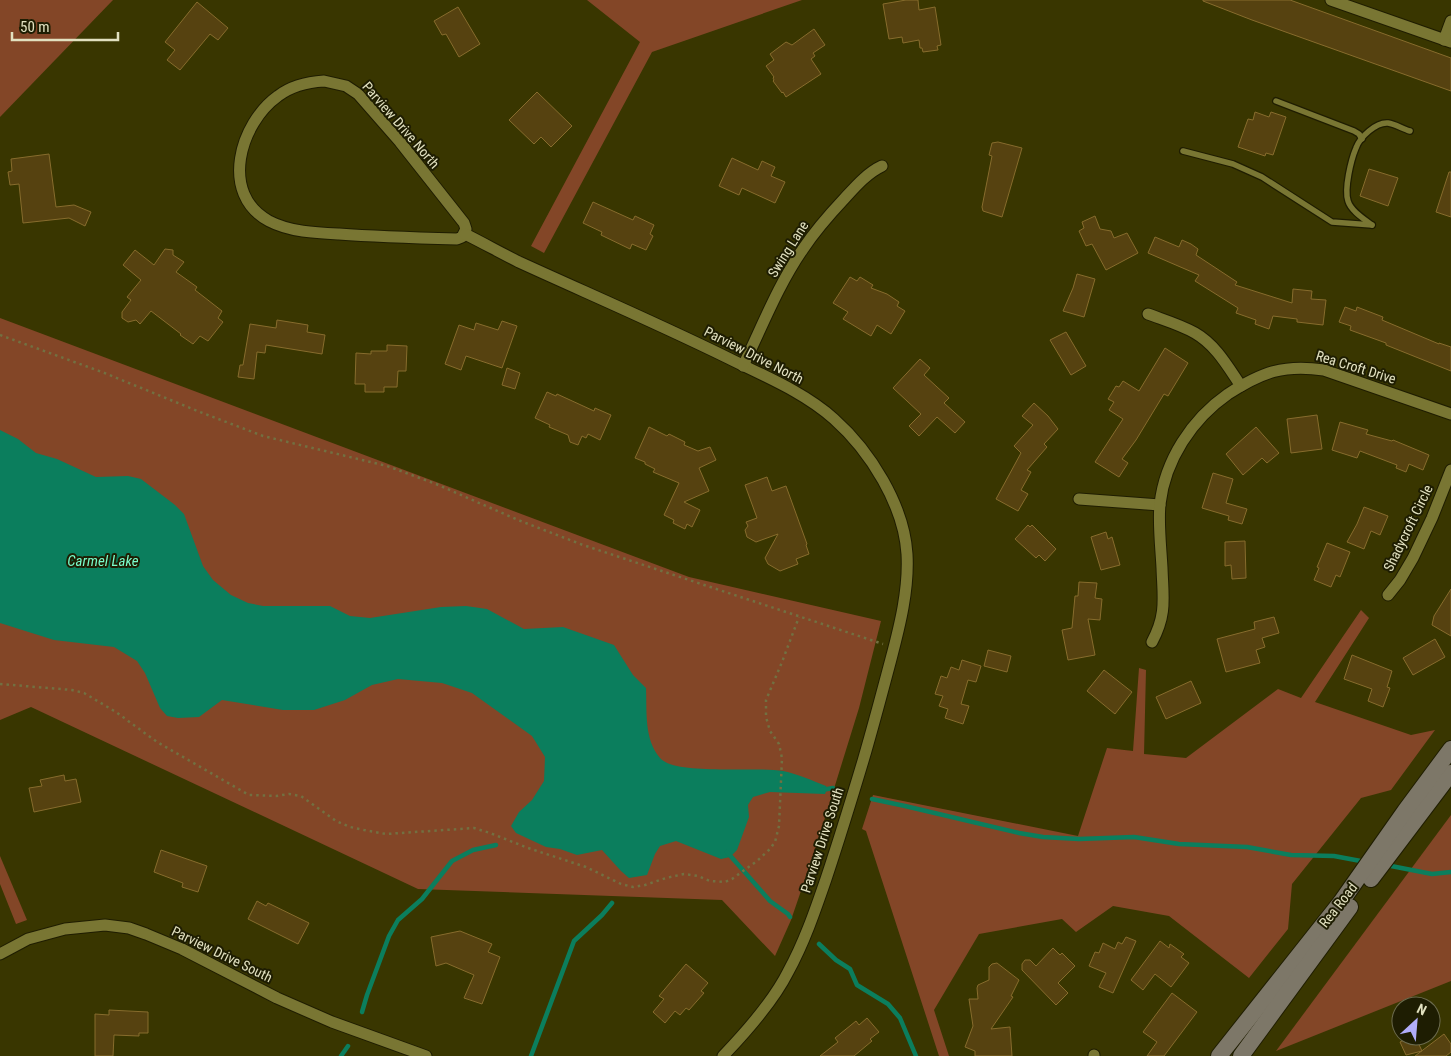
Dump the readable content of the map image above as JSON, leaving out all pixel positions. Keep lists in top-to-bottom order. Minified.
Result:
{"streets":{"main road":["Rea Road"],"street":["Parview Drive North","Swing Lane","Rea Croft Drive","Shadycroft Circle","Parview Drive South"]},"crossings":[["Parview Drive North","Swing Lane"],["Parview Drive North","Parview Drive South"]],"water":["Carmel Lake"],"scale_bar":"50 m","north":"top right"}
